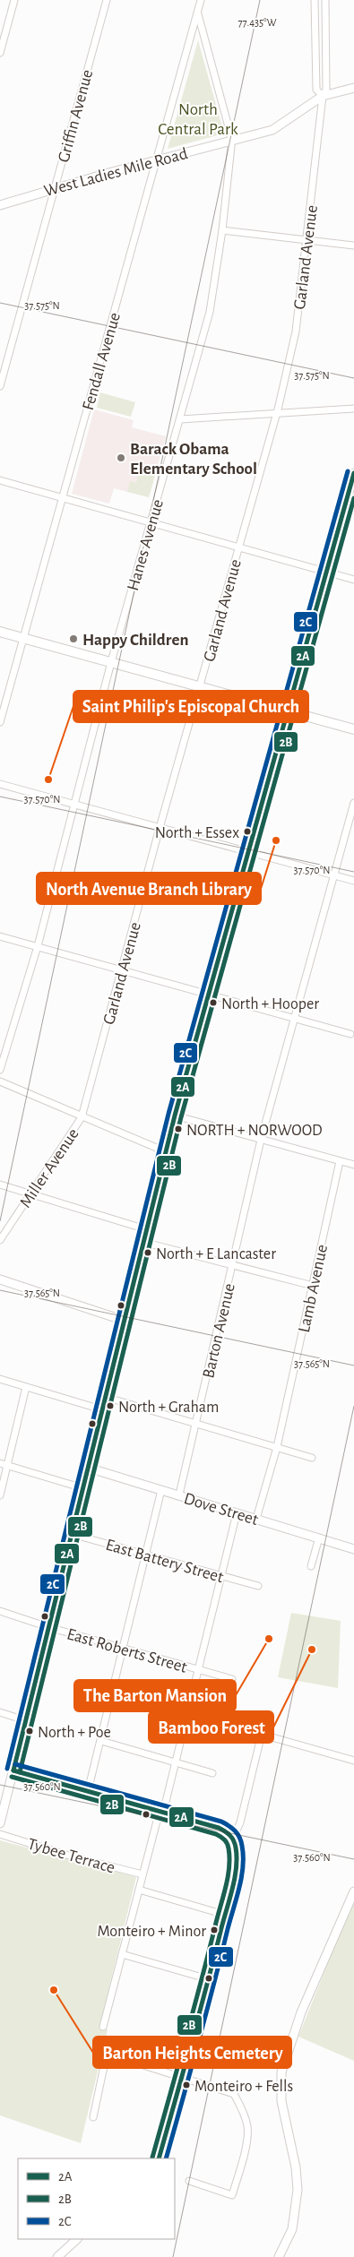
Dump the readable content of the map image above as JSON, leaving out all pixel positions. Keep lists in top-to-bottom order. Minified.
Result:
{"streets":{"street":["Griffin Avenue","West Ladies Mile Road","Garland Avenue","Fendall Avenue","Hanes Avenue","Miller Avenue","Lamb Avenue","Barton Avenue","Dove Street","East Battery Street","East Roberts Street","Tybee Terrace"]},"crossings":[["Griffin Avenue","West Ladies Mile Road"],["West Ladies Mile Road","Garland Avenue"],["West Ladies Mile Road","Fendall Avenue"],["West Ladies Mile Road","Hanes Avenue"],["Garland Avenue","Miller Avenue"],["Fendall Avenue","Hanes Avenue"],["Lamb Avenue","Dove Street"],["Barton Avenue","Dove Street"]],"parks":["North Central Park"],"places":["Barack Obama Elementary School","Happy Children","Saint Philip's Episcopal Church","North + Essex","North Avenue Branch Library","North + Hooper","NORTH + NORWOOD","North + E Lancaster","North + Graham","The Barton Mansion","Bamboo Forest","North + Poe","Monteiro + Minor","Barton Heights Cemetery","Monteiro + Fells"],"lines":["transit line 2C","transit line 2A","transit line 2B"],"legend":["2A","2B","2C"],"coordinates":["77.435°W","37.575°N","37.570°N","37.565°N","37.560°N"]}
